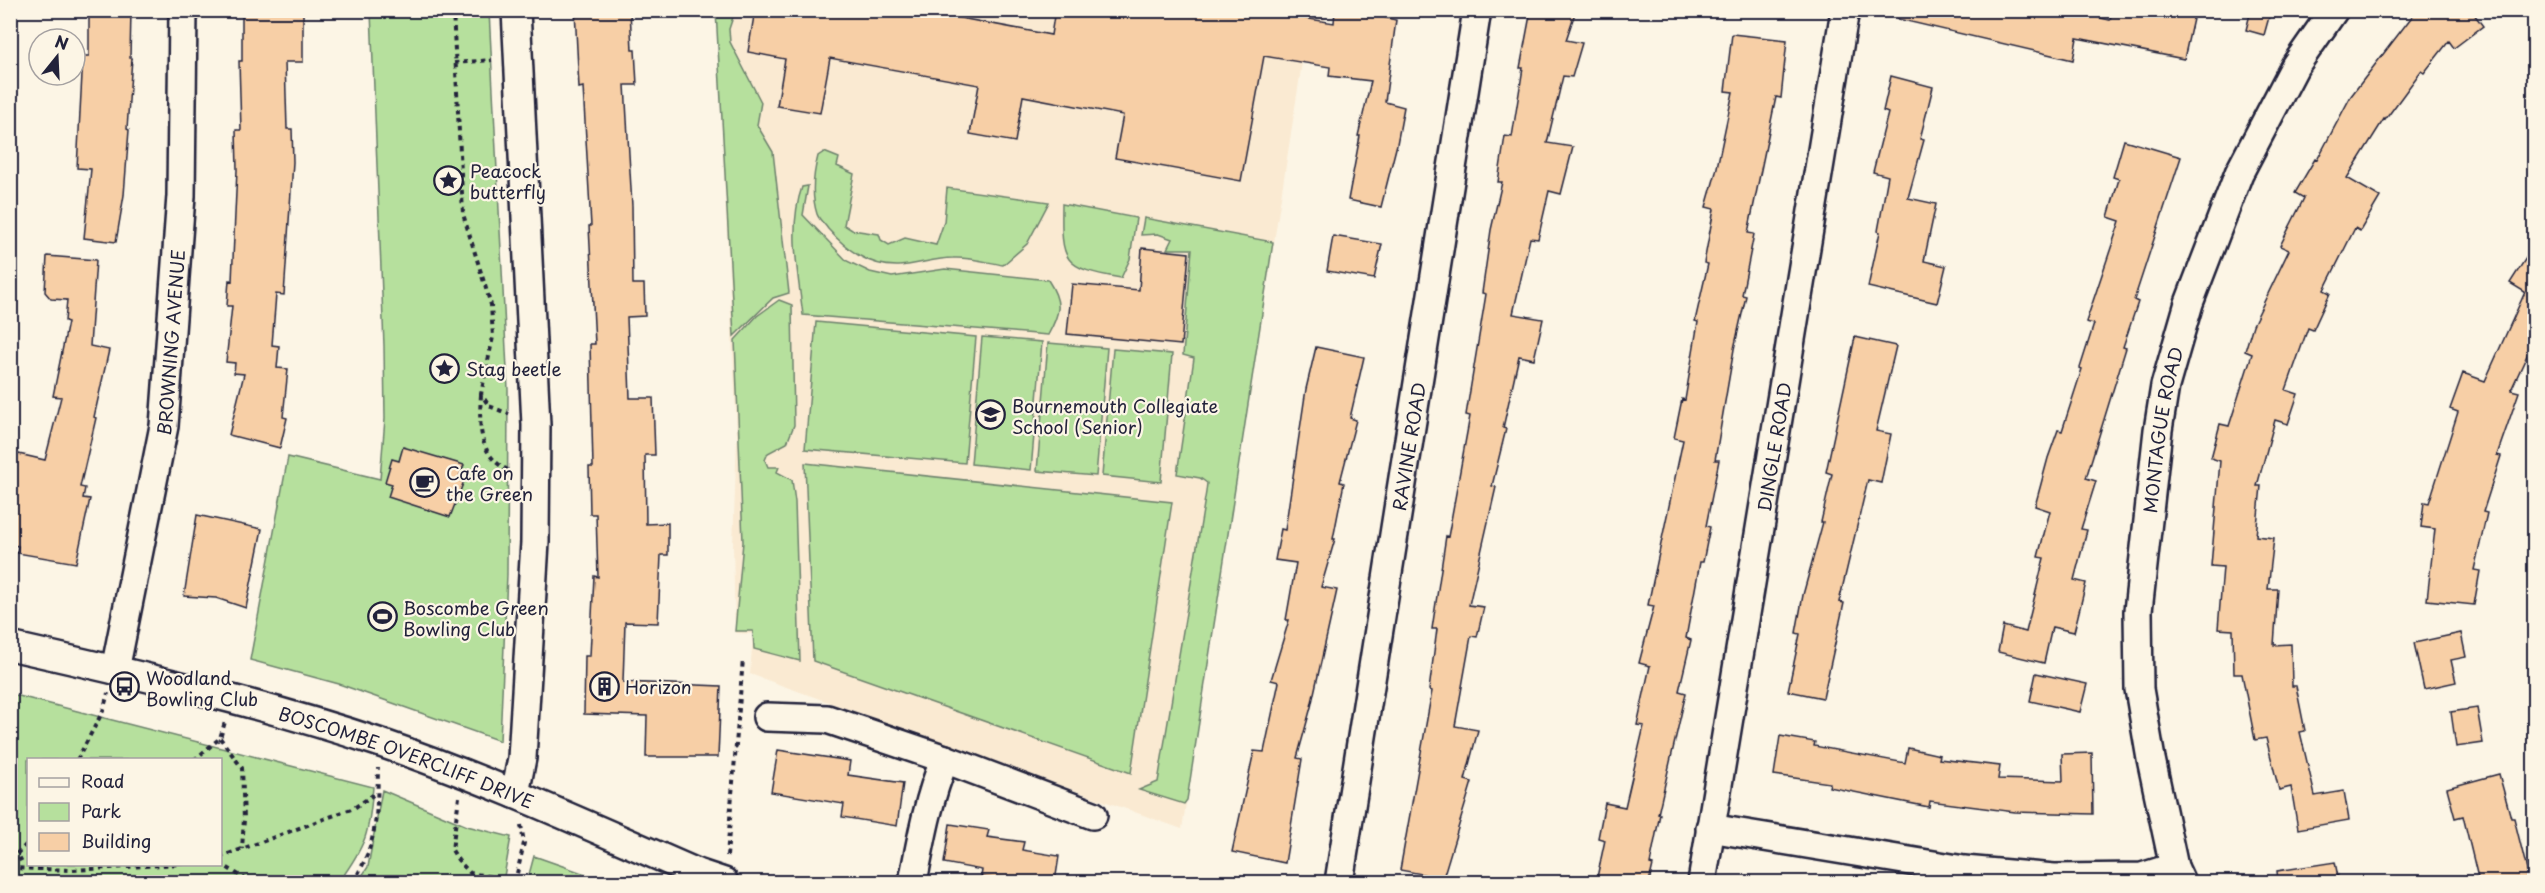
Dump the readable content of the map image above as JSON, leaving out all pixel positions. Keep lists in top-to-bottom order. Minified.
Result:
{"streets":{"street":["BROWNING AVENUE","MONTAGUE ROAD","DINGLE ROAD","RAVINE ROAD","BOSCOMBE OVERCLIFF DRIVE"]},"crossings":[["BROWNING AVENUE","BOSCOMBE OVERCLIFF DRIVE"]],"places":{"place":["Peacock butterfly","Stag beetle"],"school or university":["Bournemouth Collegiate School (Senior)"],"cafe":["Cafe on the Green"],"sports":["Boscombe Green Bowling Club"],"building":["Horizon"],"bus stop":["Woodland Bowling Club"]},"legend":["Road","Park","Building"],"north":"top"}
